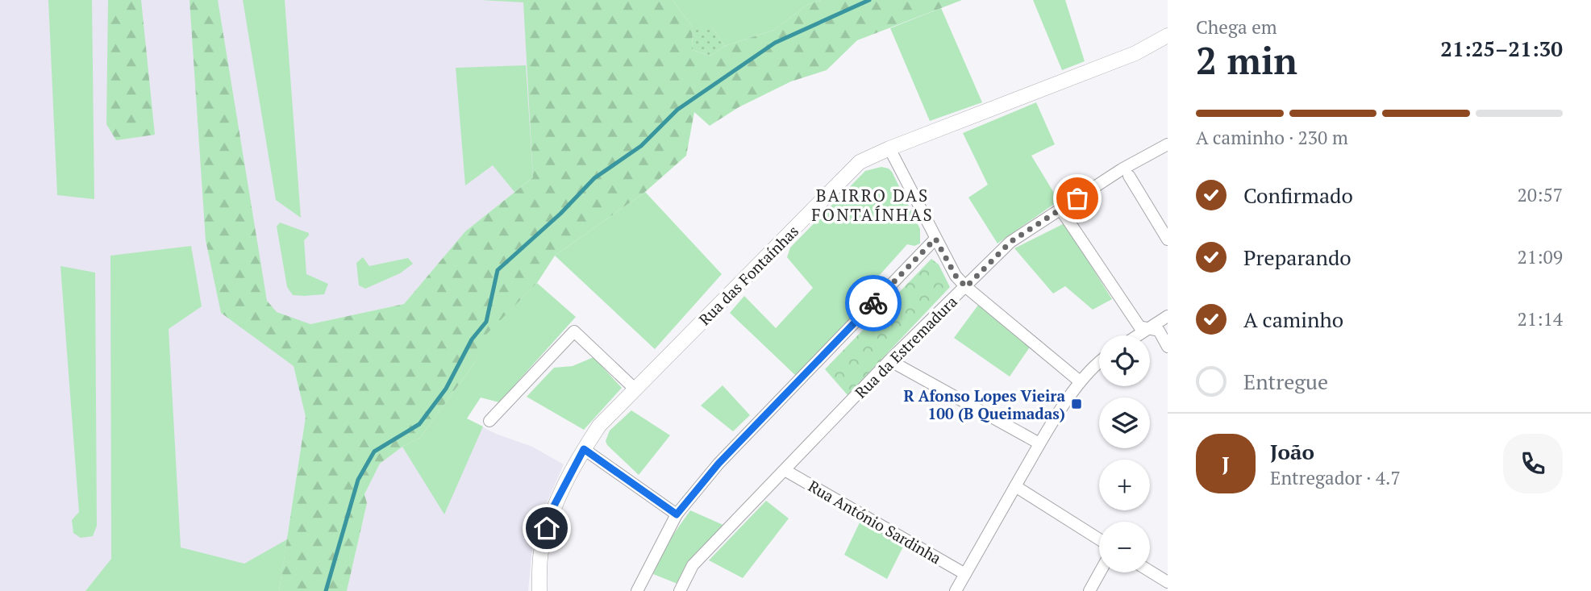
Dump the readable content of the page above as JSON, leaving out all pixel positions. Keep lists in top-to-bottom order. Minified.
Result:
{"streets":{"street":["Rua das Fontaínhas","Rua da Estremadura","Rua António Sardinha"]},"crossings":[["Rua da Estremadura","Rua António Sardinha"]],"districts":["BAIRRO DAS FONTAÍNHAS"],"places":{"transit":["R Afonso Lopes Vieira 100 (B Queimadas)"]},"page":{"heading":["2 min","Chega em","21:25–21:30"],"panel":["João","Entregador · 4.7"],"bar":"A caminho · 230 m","list":[["Confirmado","20:57"],["Preparando","21:09"],["A caminho","21:14"],"Entregue"],"map_buttons":["+","−"],"round":"J"}}
